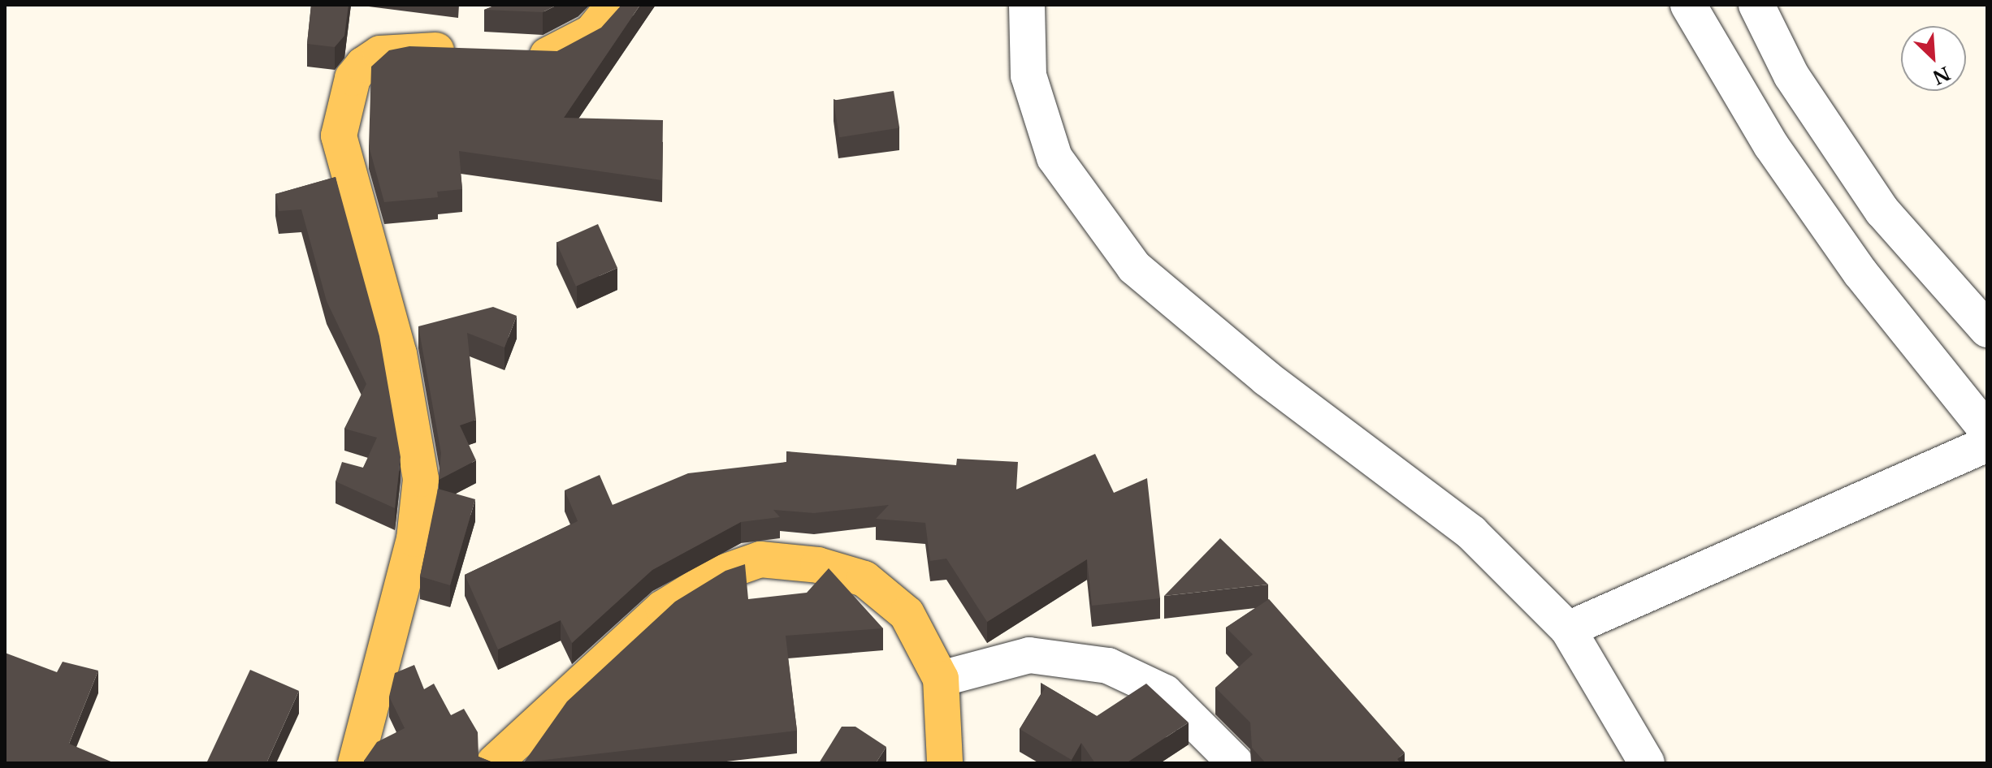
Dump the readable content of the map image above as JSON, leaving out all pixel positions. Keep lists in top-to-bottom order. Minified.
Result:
{"north":"bottom right"}
